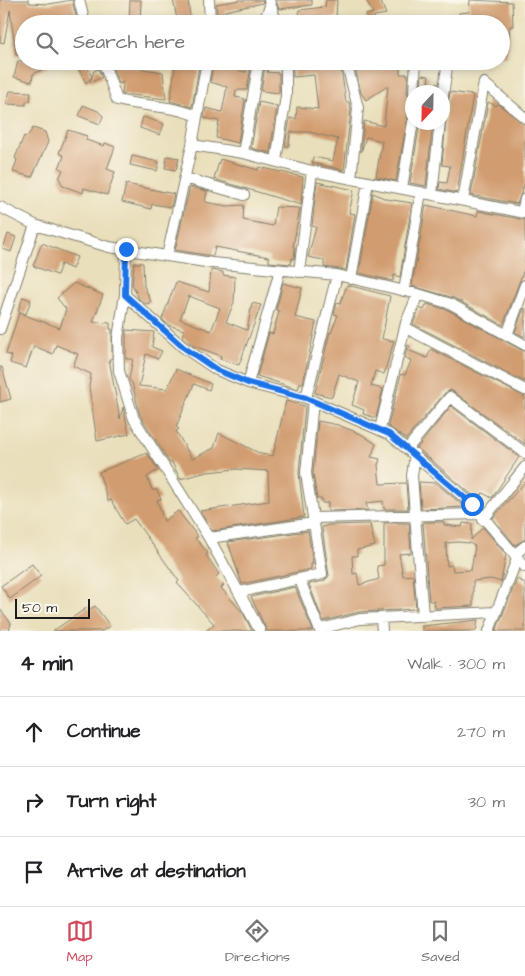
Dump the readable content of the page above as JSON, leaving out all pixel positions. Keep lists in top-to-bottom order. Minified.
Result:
{"scale_bar":"50 m","north":"bottom","page":{"search":"Search here","scale":"50 m","heading":["4 min","Walk · 300 m"],"list":[["Continue","270 m"],["Turn right","30 m"],"Arrive at destination"],"nav":["Map","Directions","Saved"]}}
